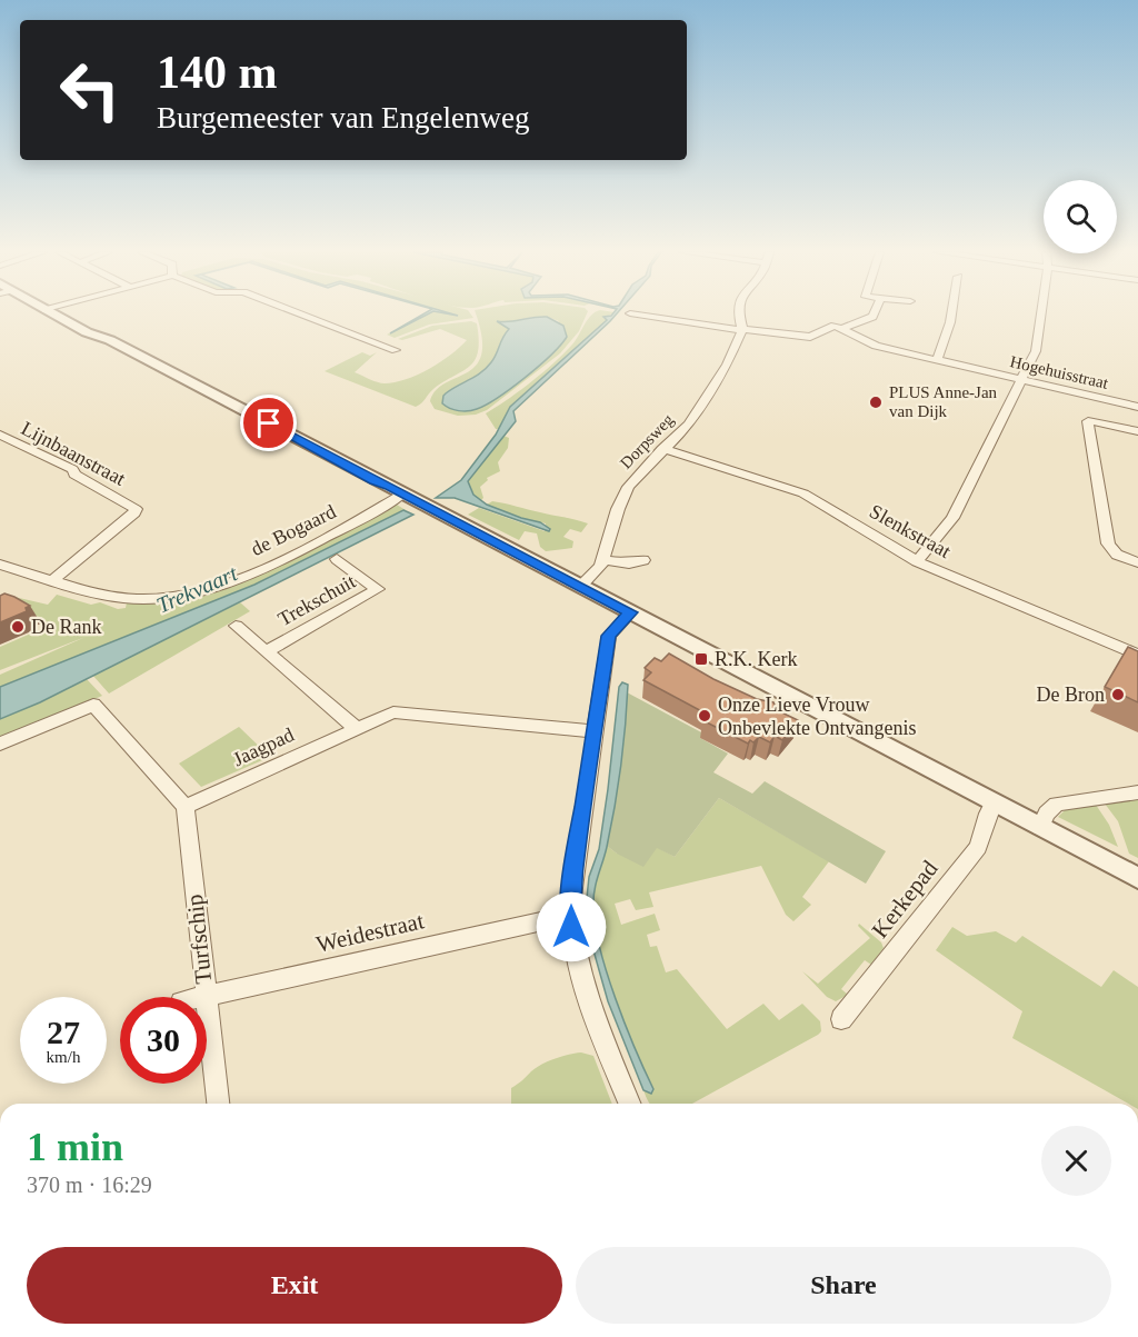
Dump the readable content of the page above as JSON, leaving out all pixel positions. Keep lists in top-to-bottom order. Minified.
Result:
{"streets":{"street":["Hogehuisstraat","Dorpsweg","Lijnbaanstraat","de Bogaard","Slenkstraat","Trekschuit","Jaagpad","Kerkepad","Weidestraat","Turfschip"]},"crossings":[["Dorpsweg","Slenkstraat"],["Lijnbaanstraat","de Bogaard"],["Trekschuit","Jaagpad"],["Jaagpad","Turfschip"],["Weidestraat","Turfschip"]],"water":["Trekvaart"],"places":{"other":["PLUS Anne-Jan van Dijk","De Rank","De Bron","Onze Lieve Vrouw Onbevlekte Ontvangenis"],"transit":["R.K. Kerk"]},"page":{"turn":["140 m","Burgemeester van Engelenweg"],"speed":"27 km/h","limit":"30","heading":["1 min","370 m · 16:29"],"buttons":["Exit","Share"]}}
